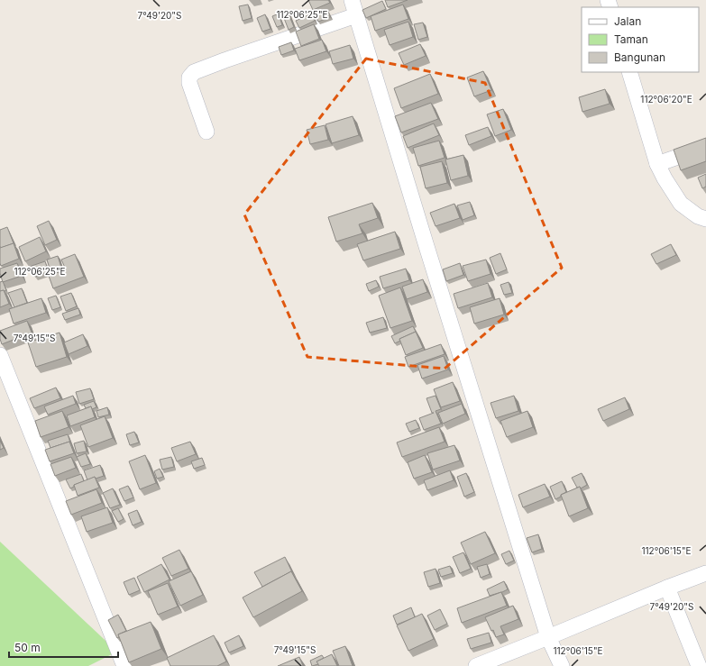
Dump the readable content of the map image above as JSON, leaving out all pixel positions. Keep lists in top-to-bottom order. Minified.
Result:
{"legend":["Jalan","Taman","Bangunan"],"scale_bar":"50 m","coordinates":["112°06'25\"E","7°49'20\"S","112°06'20\"E","7°49'15\"S","112°06'15\"E"]}
